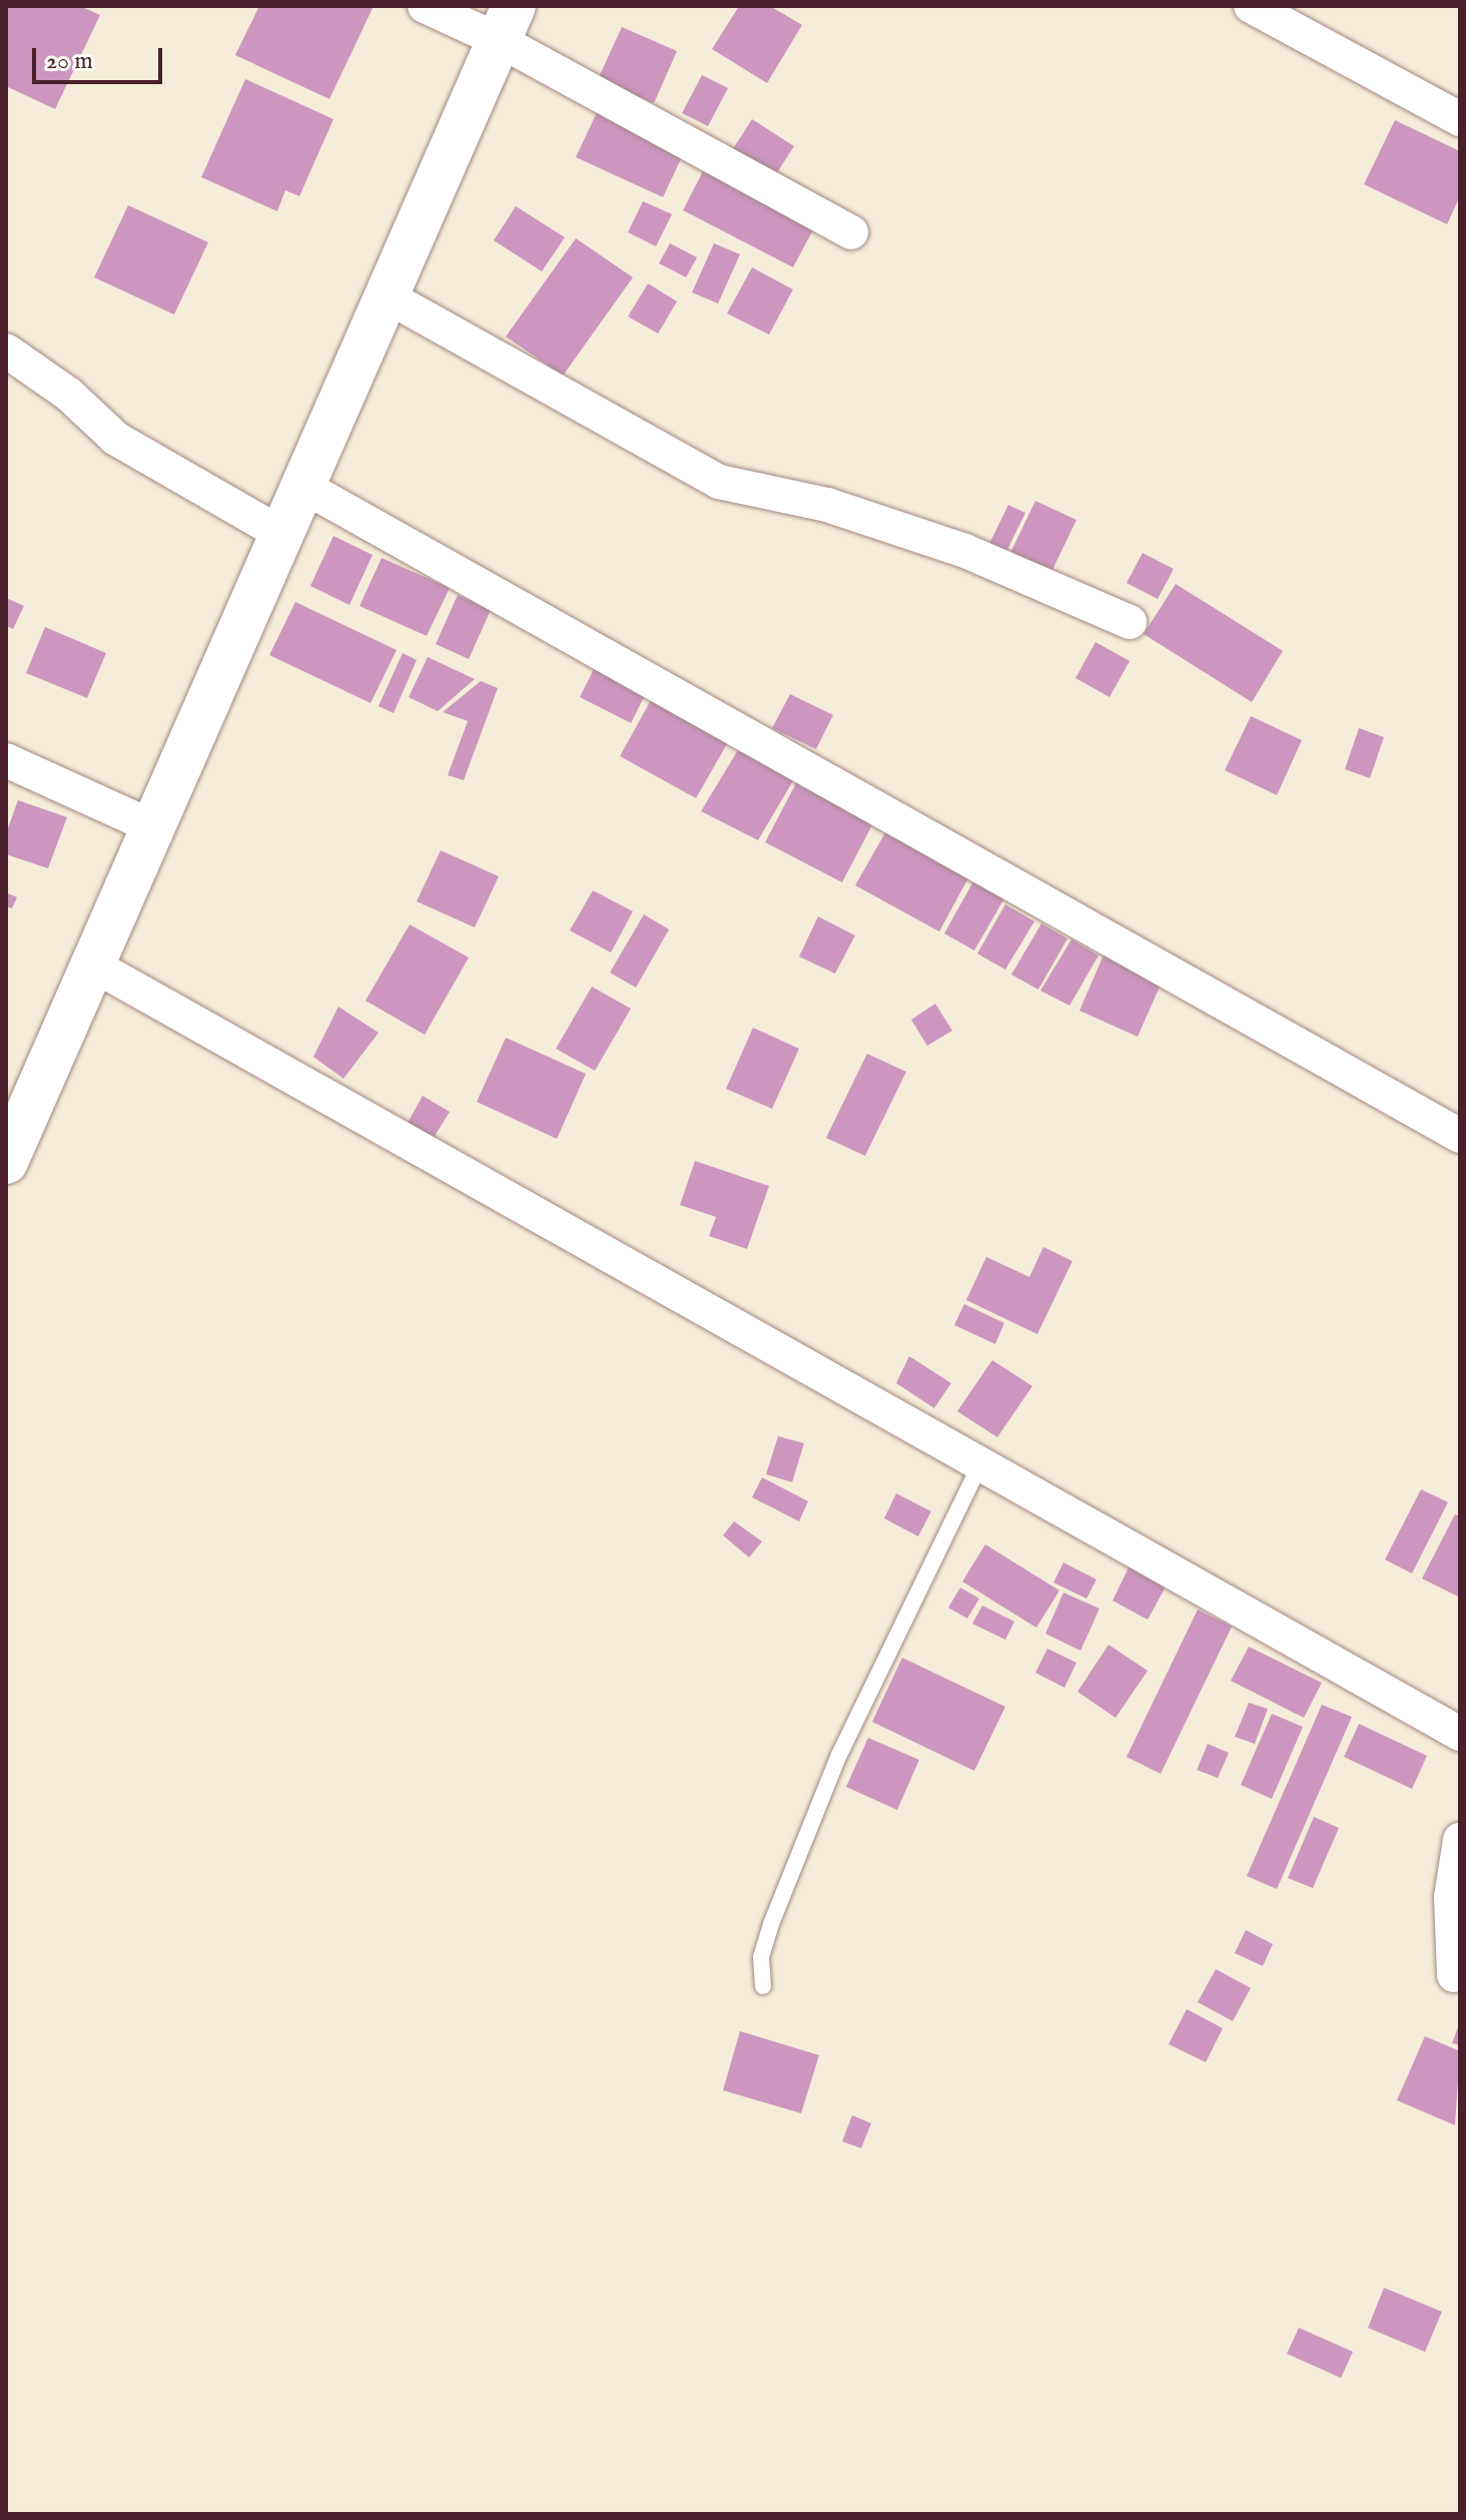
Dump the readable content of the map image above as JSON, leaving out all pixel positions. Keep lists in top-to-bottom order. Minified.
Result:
{"scale_bar":"20 m"}
